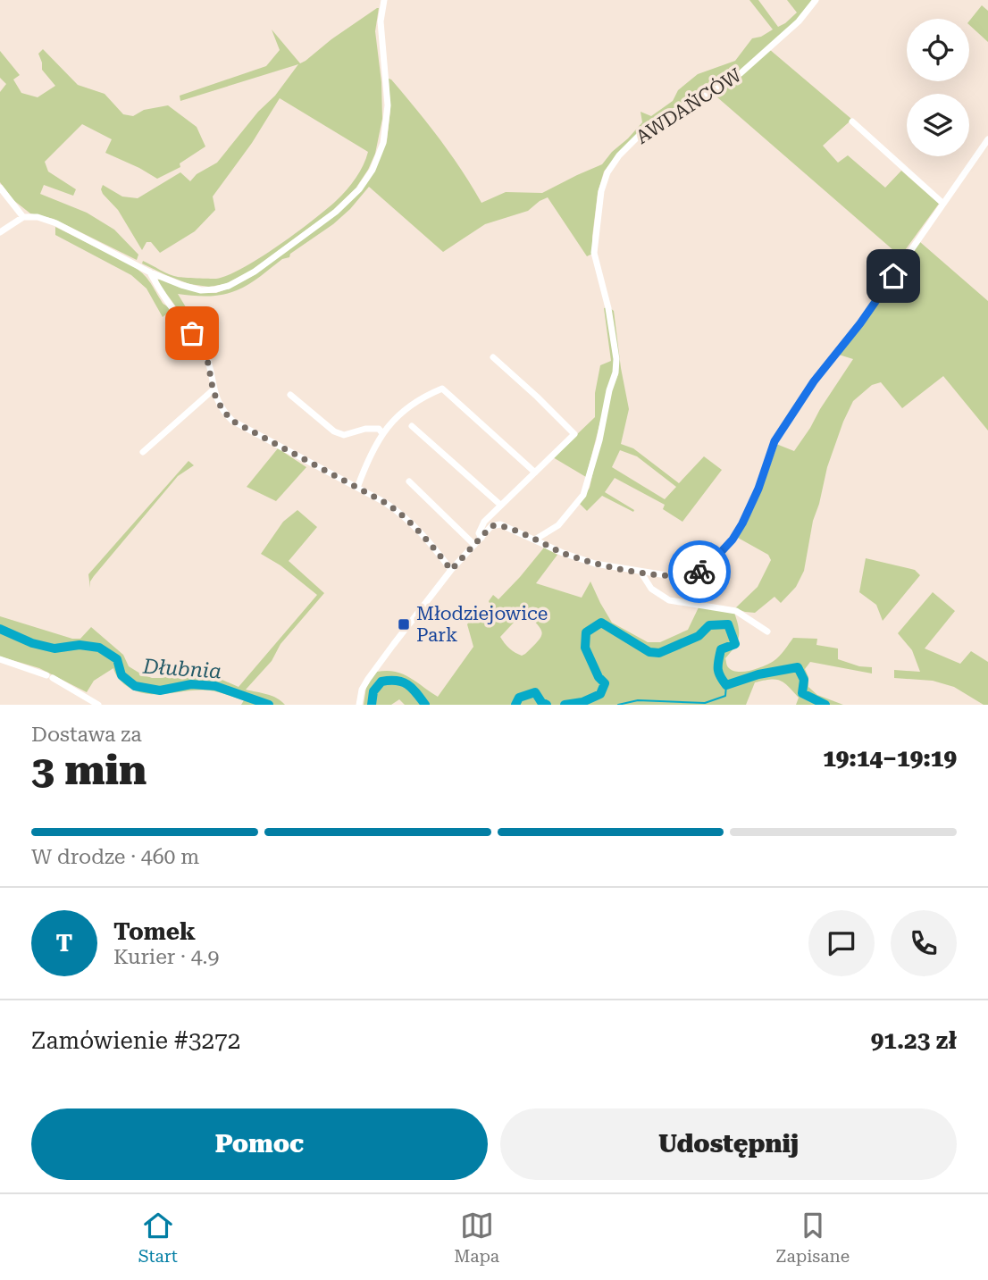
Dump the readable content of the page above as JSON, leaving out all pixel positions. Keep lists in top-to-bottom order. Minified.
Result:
{"streets":{"street":["AWDAŃCÓW"]},"water":["Dłubnia"],"places":{"transit":["Młodziejowice Park"]},"page":{"heading":["3 min","Dostawa za","19:14–19:19"],"panel":["Tomek","Kurier · 4.9","Zamówienie #3272","91.23 zł"],"bar":"W drodze · 460 m","round":"T","buttons":["Pomoc","Udostępnij"],"tabs":["Start","Mapa","Zapisane"]}}
